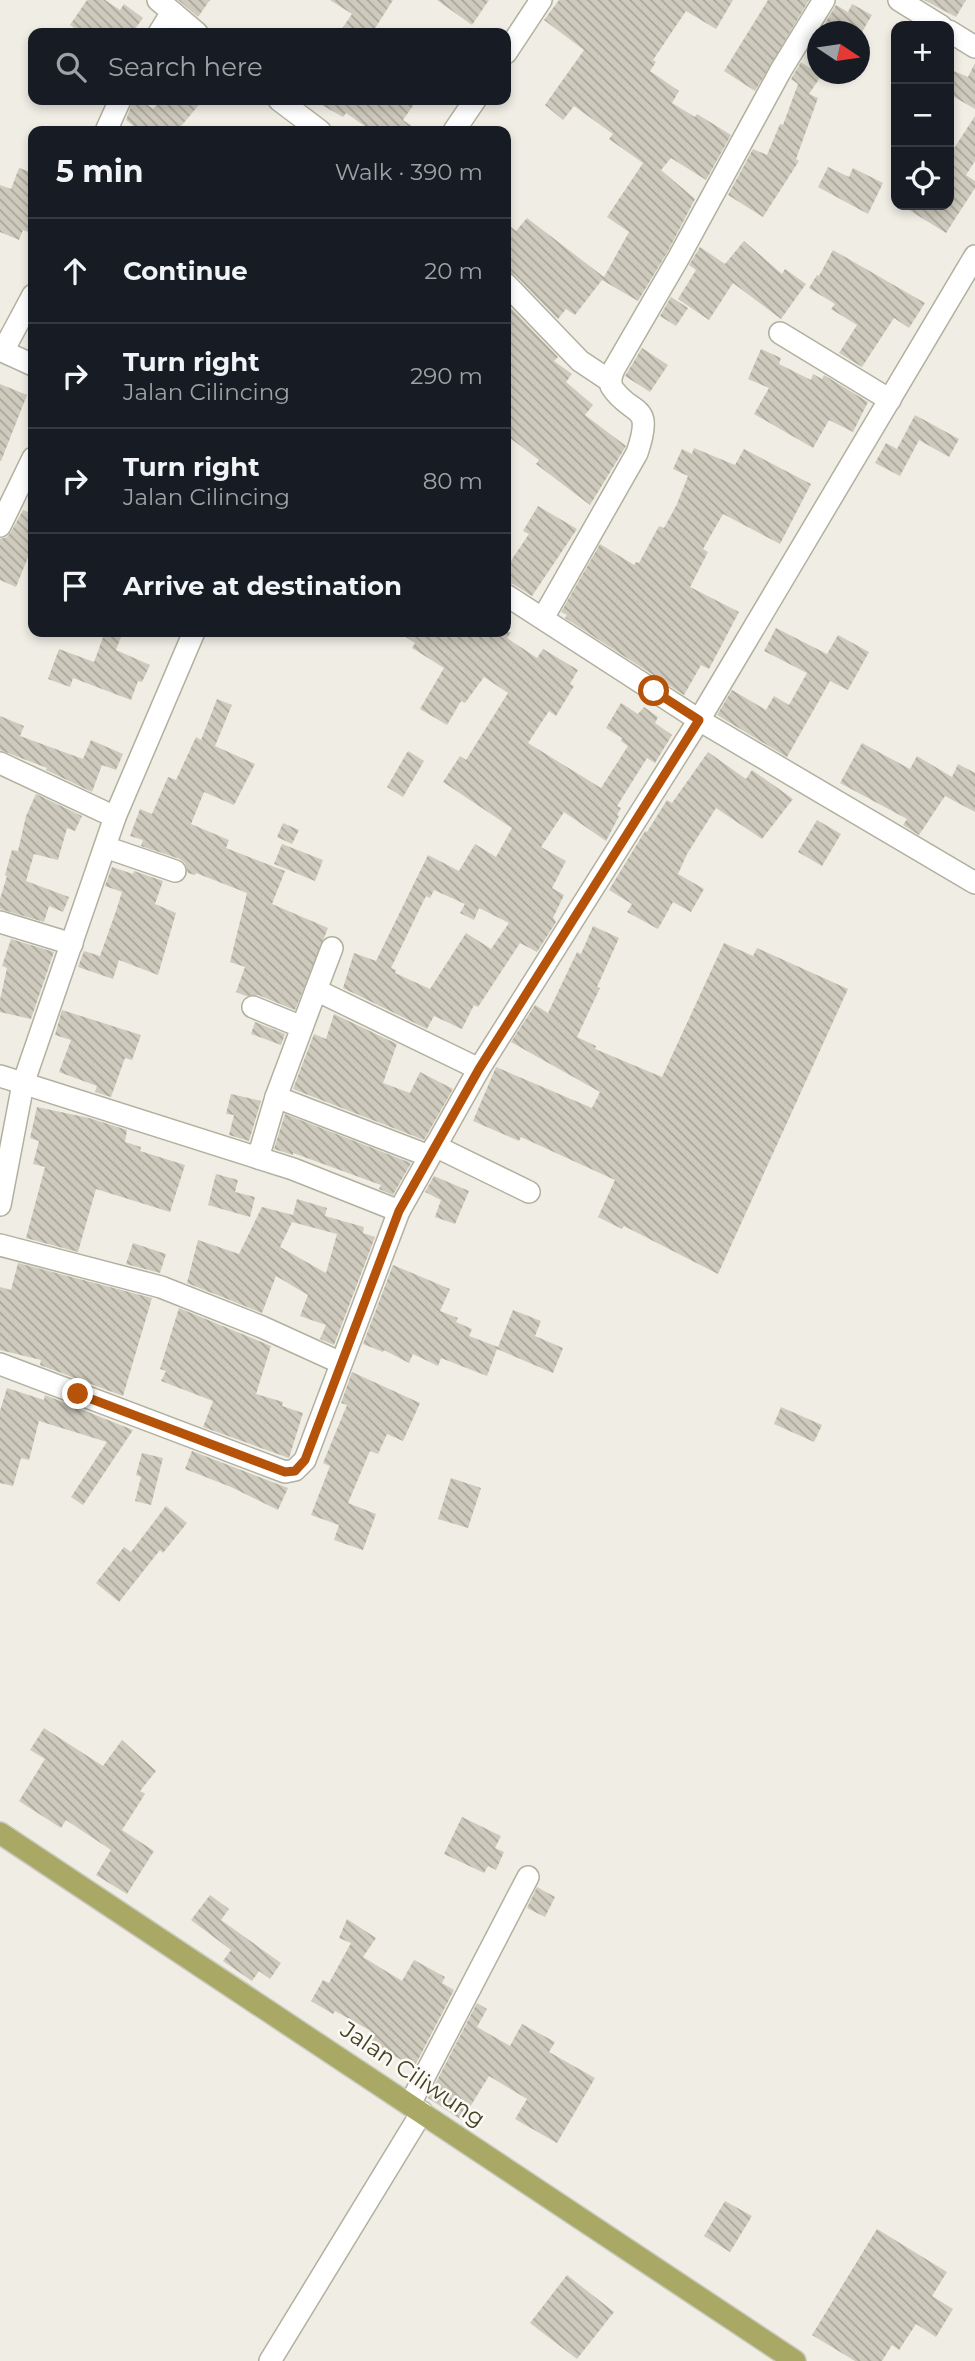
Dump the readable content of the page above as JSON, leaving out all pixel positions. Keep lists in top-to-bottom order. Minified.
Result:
{"streets":{"main road":["Jalan Ciliwung"]},"north":"right","page":{"map_buttons":["+","−"],"search":"Search here","heading":["5 min","Walk · 390 m"],"list":[["Continue","20 m"],["Turn right","Jalan Cilincing","290 m"],["Turn right","Jalan Cilincing","80 m"],"Arrive at destination"]}}
